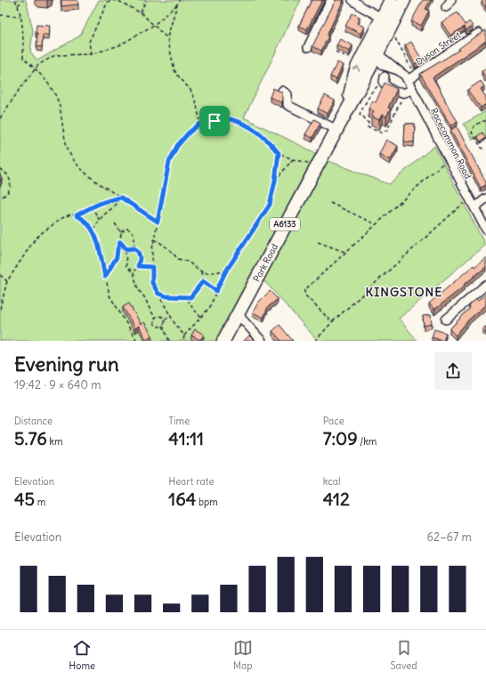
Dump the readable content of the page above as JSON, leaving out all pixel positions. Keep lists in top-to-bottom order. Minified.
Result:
{"streets":{"highway":["A6133","Park Road"],"street":["Dyson Street","Racecommon Road"]},"crossings":[["Dyson Street","Racecommon Road"],["Racecommon Road","Park Road"],["A6133","Park Road"]],"districts":["KINGSTONE"],"page":{"heading":["Evening run","19:42 · 9 × 640 m"],"stats":[["Distance","5.76 km"],["Time","41:11"],["Pace","7:09 /km"],["Elevation","45 m"],["Heart rate","164 bpm"],["kcal","412"]],"chart":["Elevation","62–67 m"],"tabs":["Home","Map","Saved"]}}
